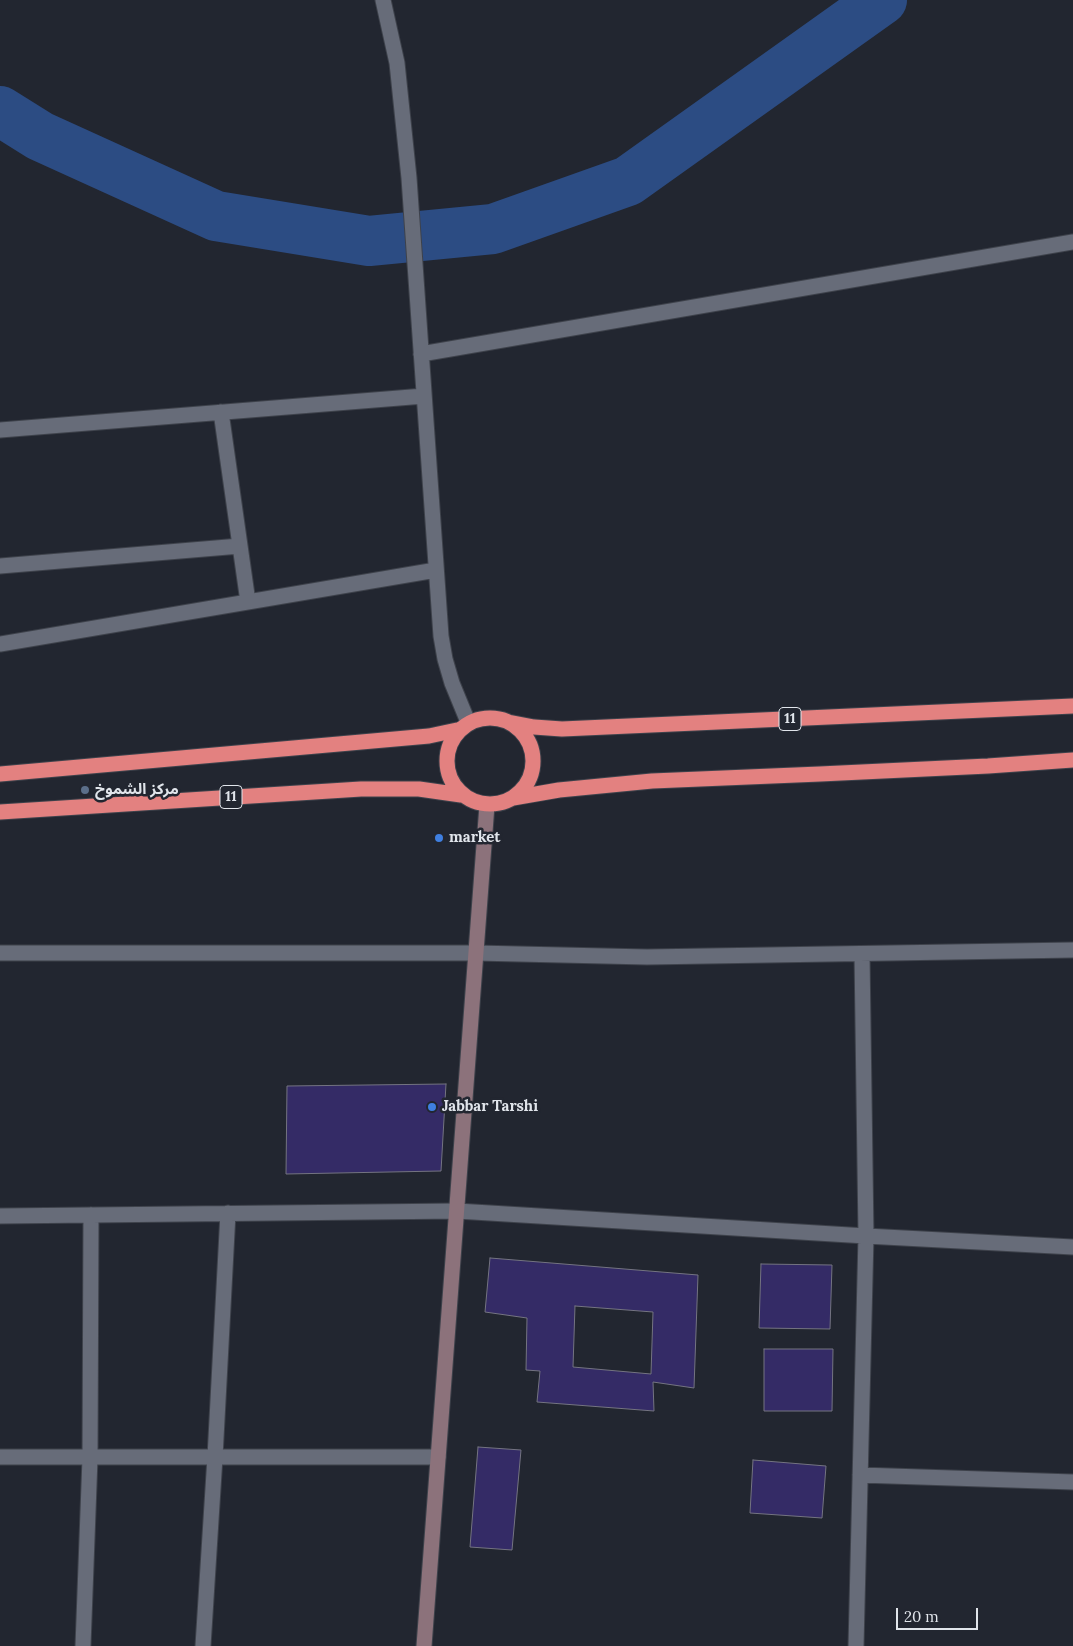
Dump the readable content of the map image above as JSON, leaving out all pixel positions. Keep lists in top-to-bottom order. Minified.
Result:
{"streets":{"highway":["11"]},"places":["مركز الشموخ","market","Jabbar Tarshi"],"scale_bar":"20 m"}
